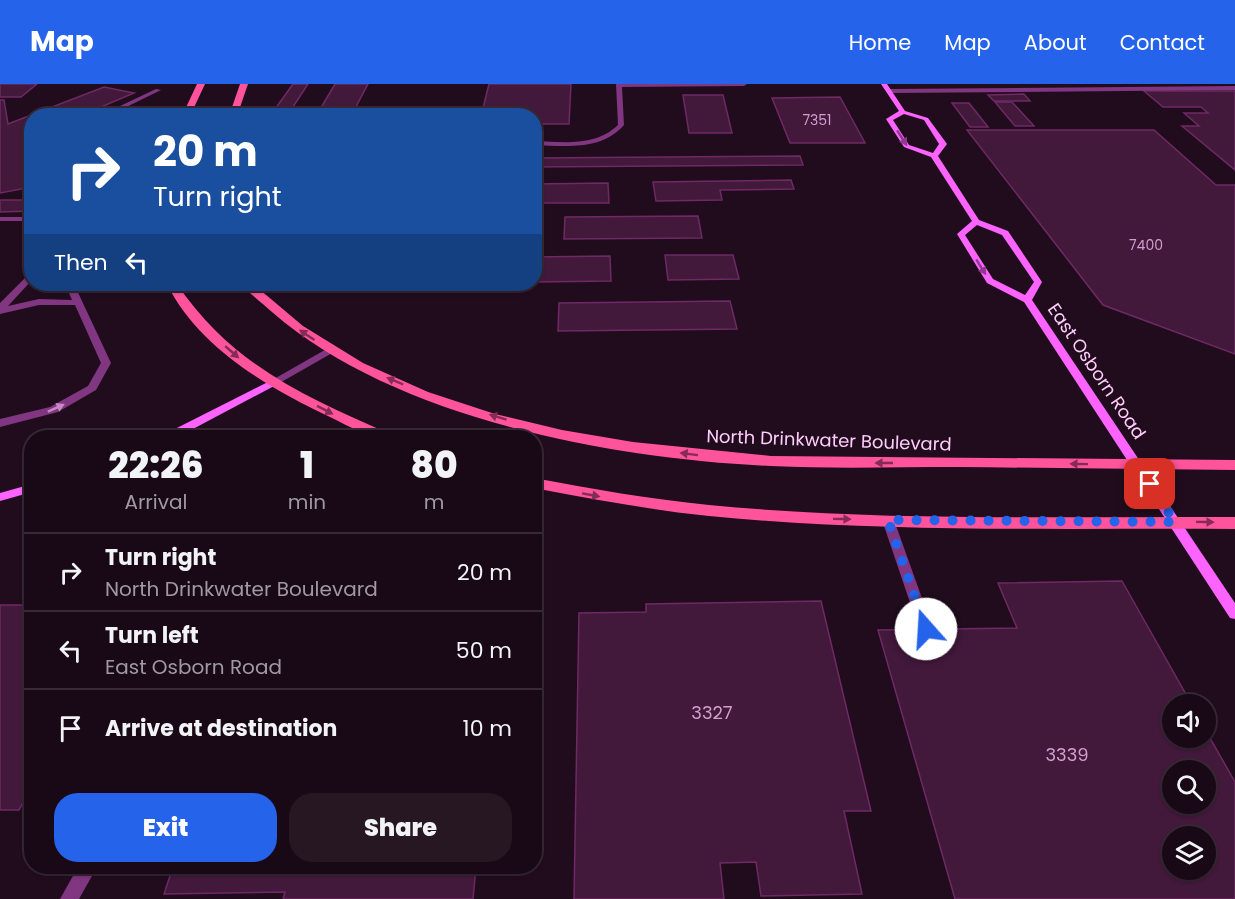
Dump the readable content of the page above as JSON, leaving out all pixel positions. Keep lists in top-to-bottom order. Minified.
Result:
{"streets":{"main road":["East Osborn Road","North Drinkwater Boulevard"]},"crossings":[["East Osborn Road","North Drinkwater Boulevard"]],"house_numbers":["7351","7400","3327","3339"],"page":{"header":"Map","nav":["Home","Map","About","Contact"],"turn":["20 m","Turn right"],"then":"Then","eta":["22:26","Arrival","1","min","80","m"],"list":[{"name":"Turn right","note":"North Drinkwater Boulevard","value":"20 m"},{"name":"Turn left","note":"East Osborn Road","value":"50 m"},{"name":"Arrive at destination","value":"10 m"}],"buttons":["Exit","Share"]}}
